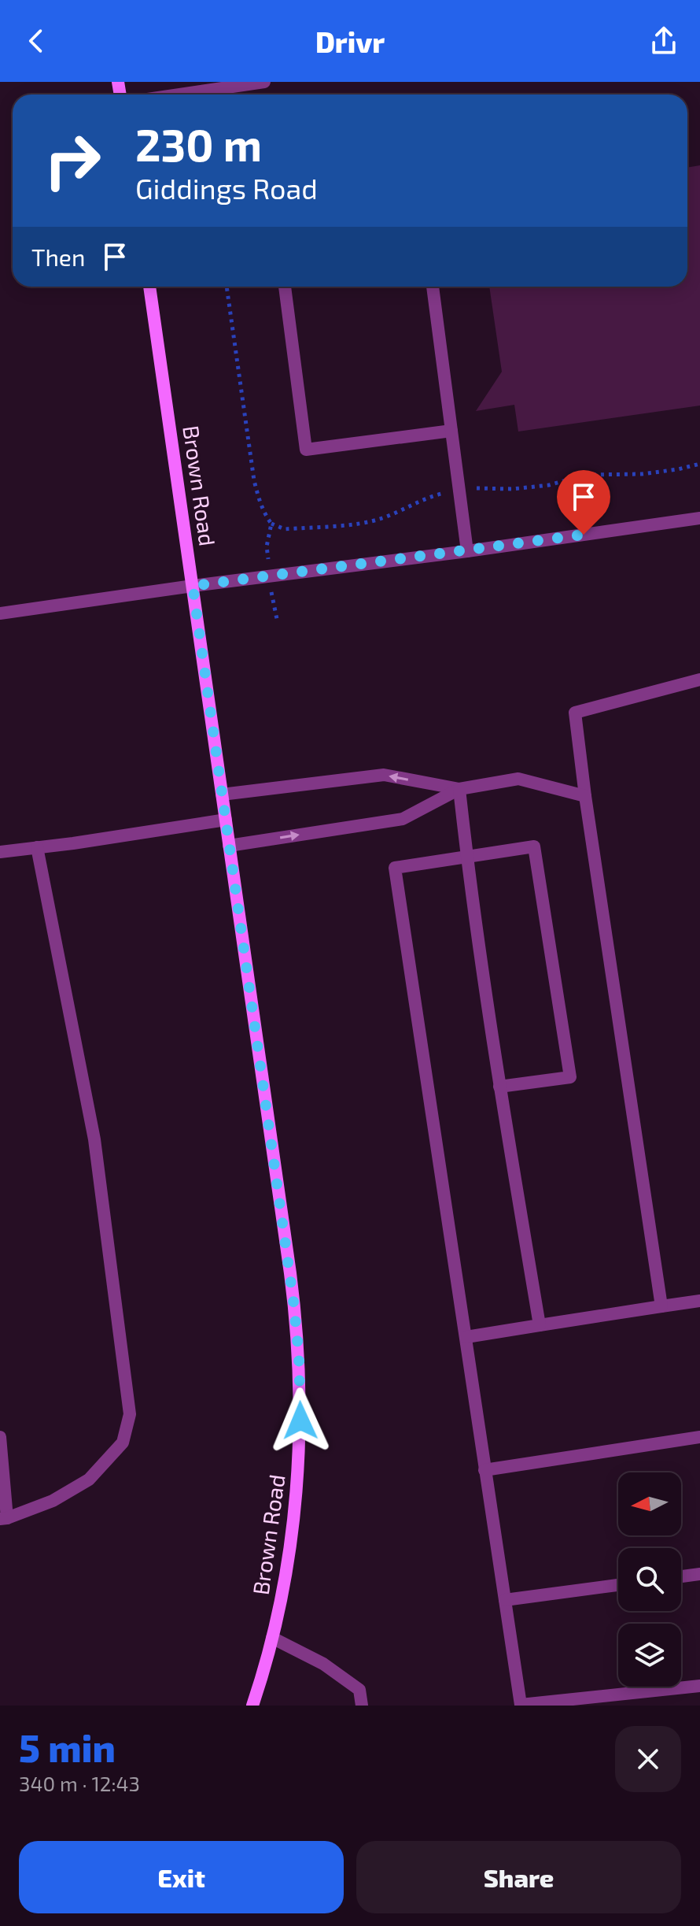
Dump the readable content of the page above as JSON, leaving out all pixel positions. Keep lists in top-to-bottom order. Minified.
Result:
{"streets":{"main road":["Brown Road"]},"north":"left","page":{"header":"Drivr","turn":["230 m","Giddings Road"],"then":"Then","heading":["5 min","340 m · 12:43"],"buttons":["Exit","Share"]}}
